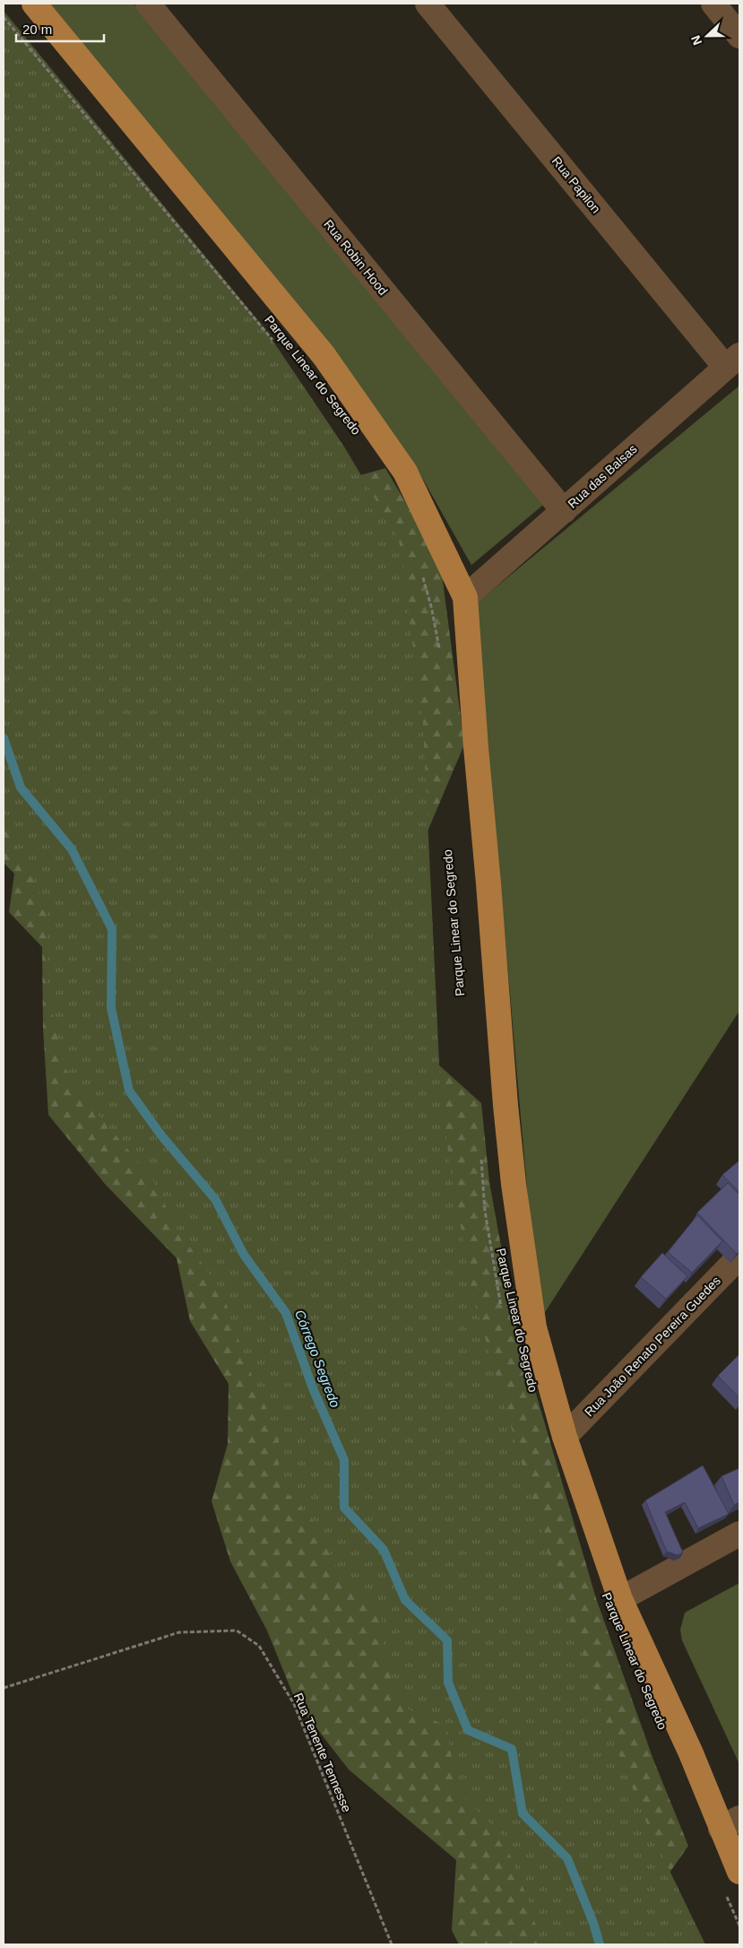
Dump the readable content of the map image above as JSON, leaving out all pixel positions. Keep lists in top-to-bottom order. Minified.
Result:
{"streets":{"street":["Rua Papilon","Rua Robin Hood","Rua das Balsas","Rua João Renato Pereira Guedes"],"path":["Parque Linear do Segredo","Rua Tenente Tennesse"]},"crossings":[["Rua Papilon","Rua das Balsas"],["Rua Robin Hood","Rua das Balsas"]],"water":["Córrego Segredo"],"scale_bar":"20 m","north":"left"}
